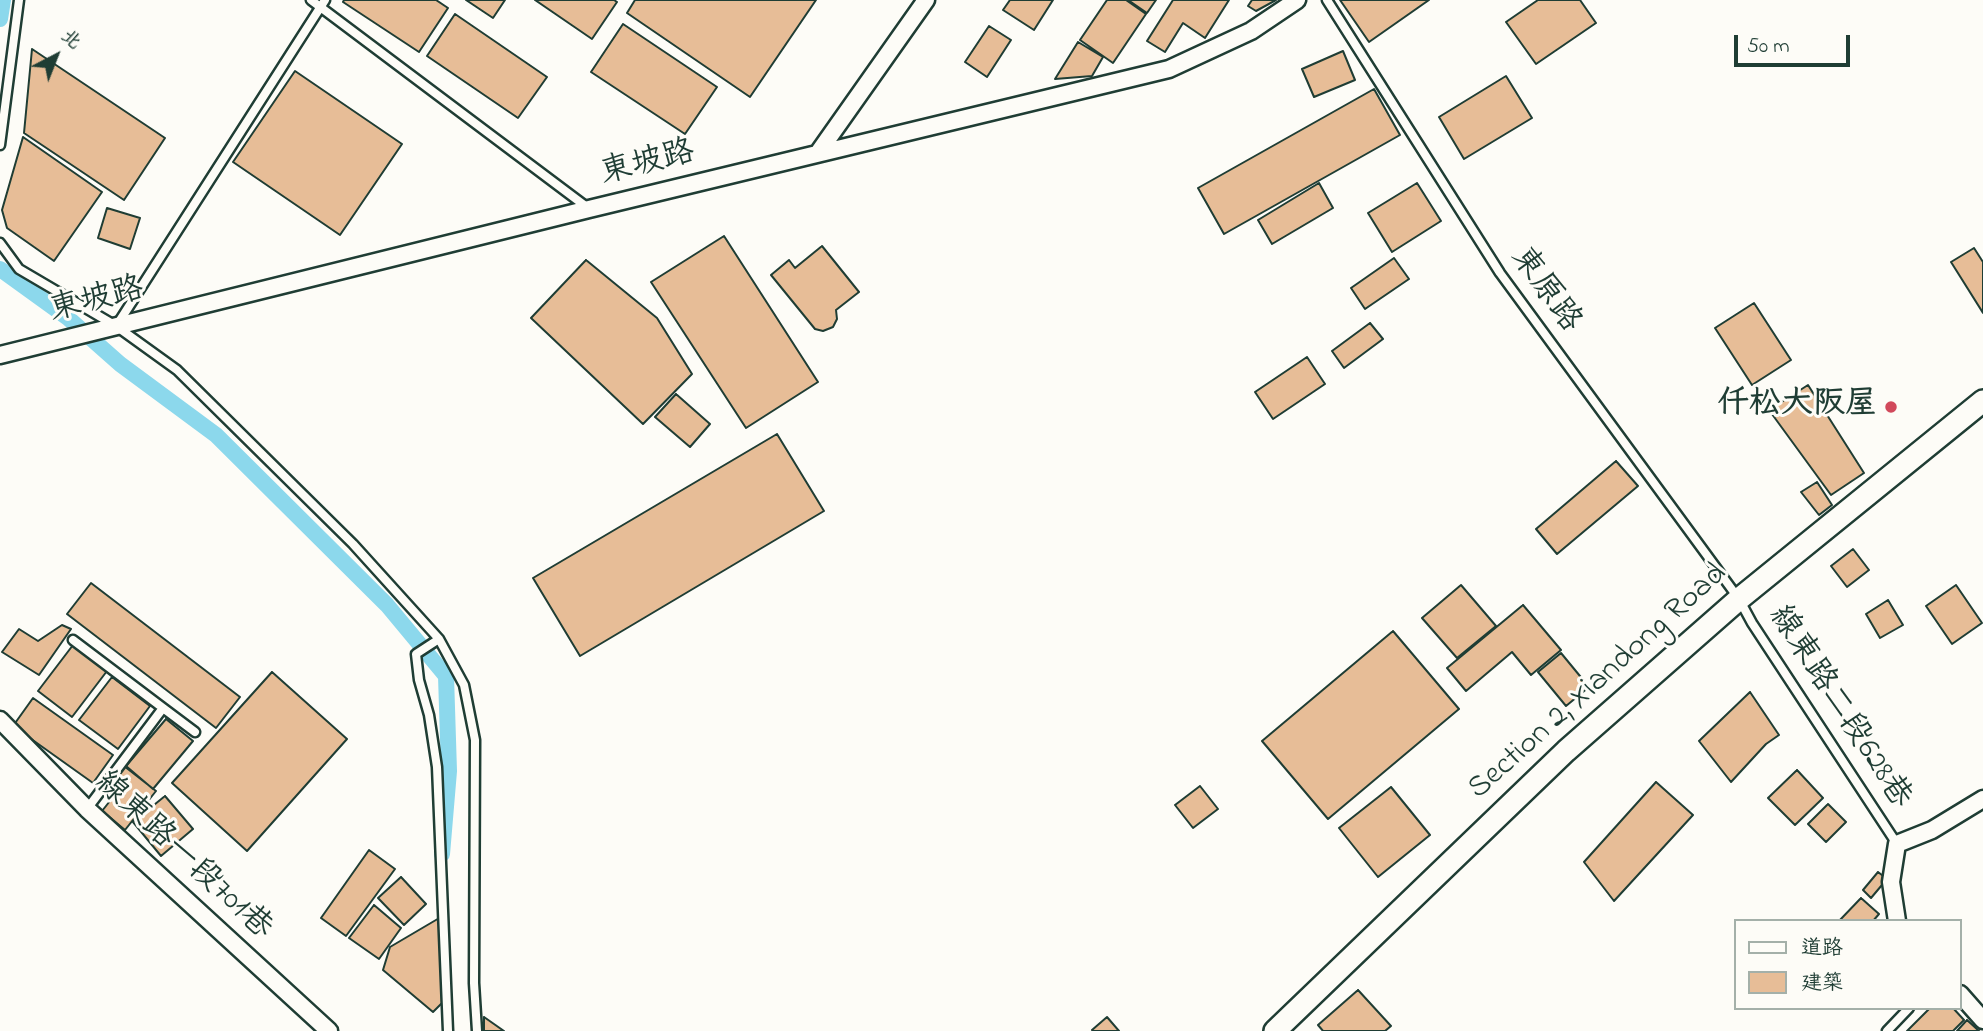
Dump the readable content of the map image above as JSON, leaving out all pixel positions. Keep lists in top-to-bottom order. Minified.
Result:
{"streets":{"main road":["Section 2, Xiandong Road"],"street":["東坡路","線東路一段701巷"],"lane":["東原路","線東路二段628巷"]},"crossings":[["東原路","Section 2, Xiandong Road"],["東原路","線東路二段628巷"],["Section 2, Xiandong Road","線東路二段628巷"]],"places":["仟松大阪屋"],"legend":["道路","建築"],"scale_bar":"50 m","north":"top right"}
